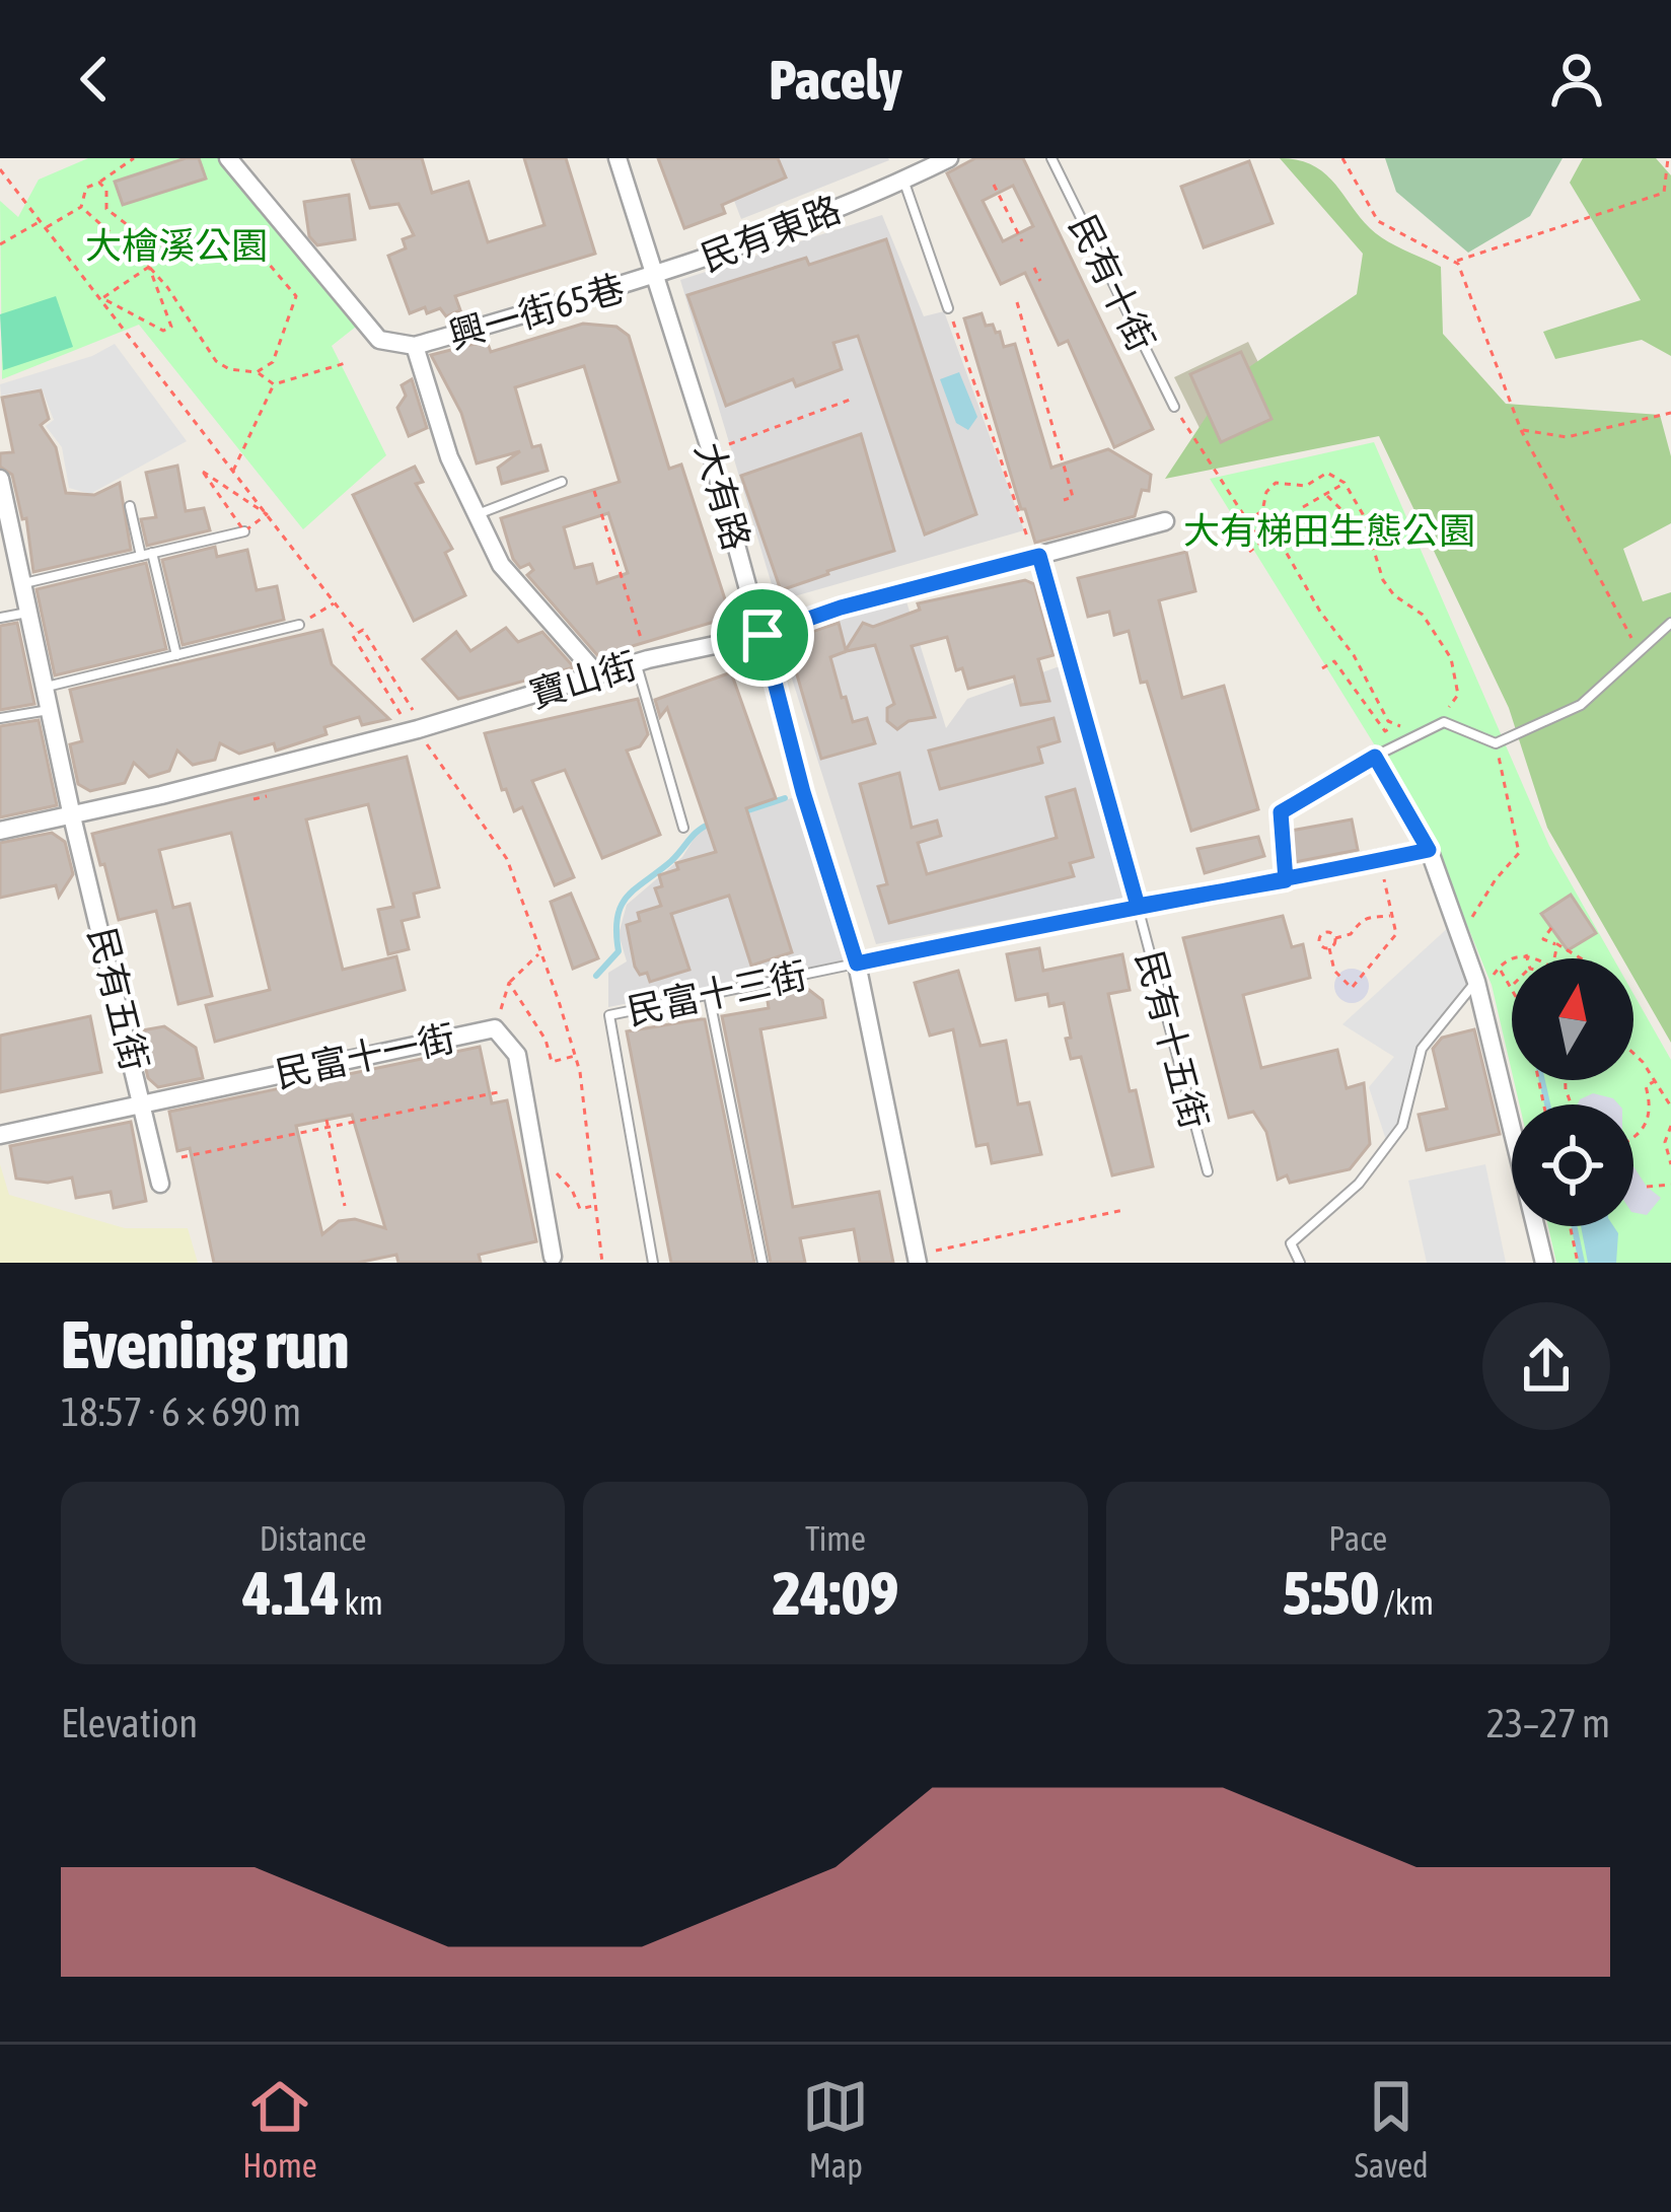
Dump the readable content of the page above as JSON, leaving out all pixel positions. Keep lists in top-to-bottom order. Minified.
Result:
{"streets":{"street":["民有東路","興一街65巷","大有路","寶山街","民富十三街","民有五街","民有十五街","民富十一街"],"lane":["民有十街"]},"crossings":[["民有東路","興一街65巷"],["民有東路","大有路"],["興一街65巷","大有路"],["興一街65巷","寶山街"],["大有路","寶山街"],["大有路","民富十三街"],["寶山街","民有五街"],["寶山街","民有十五街"],["民富十三街","民有十五街"],["民有五街","民富十一街"]],"parks":["大檜溪公園","大有梯田生態公園"],"north":"top","page":{"header":"Pacely","heading":["Evening run","18:57 · 6 × 690 m"],"stats":[["Distance","4.14 km"],["Time","24:09"],["Pace","5:50 /km"]],"chart":["Elevation","23–27 m"],"tabs":["Home","Map","Saved"]}}
